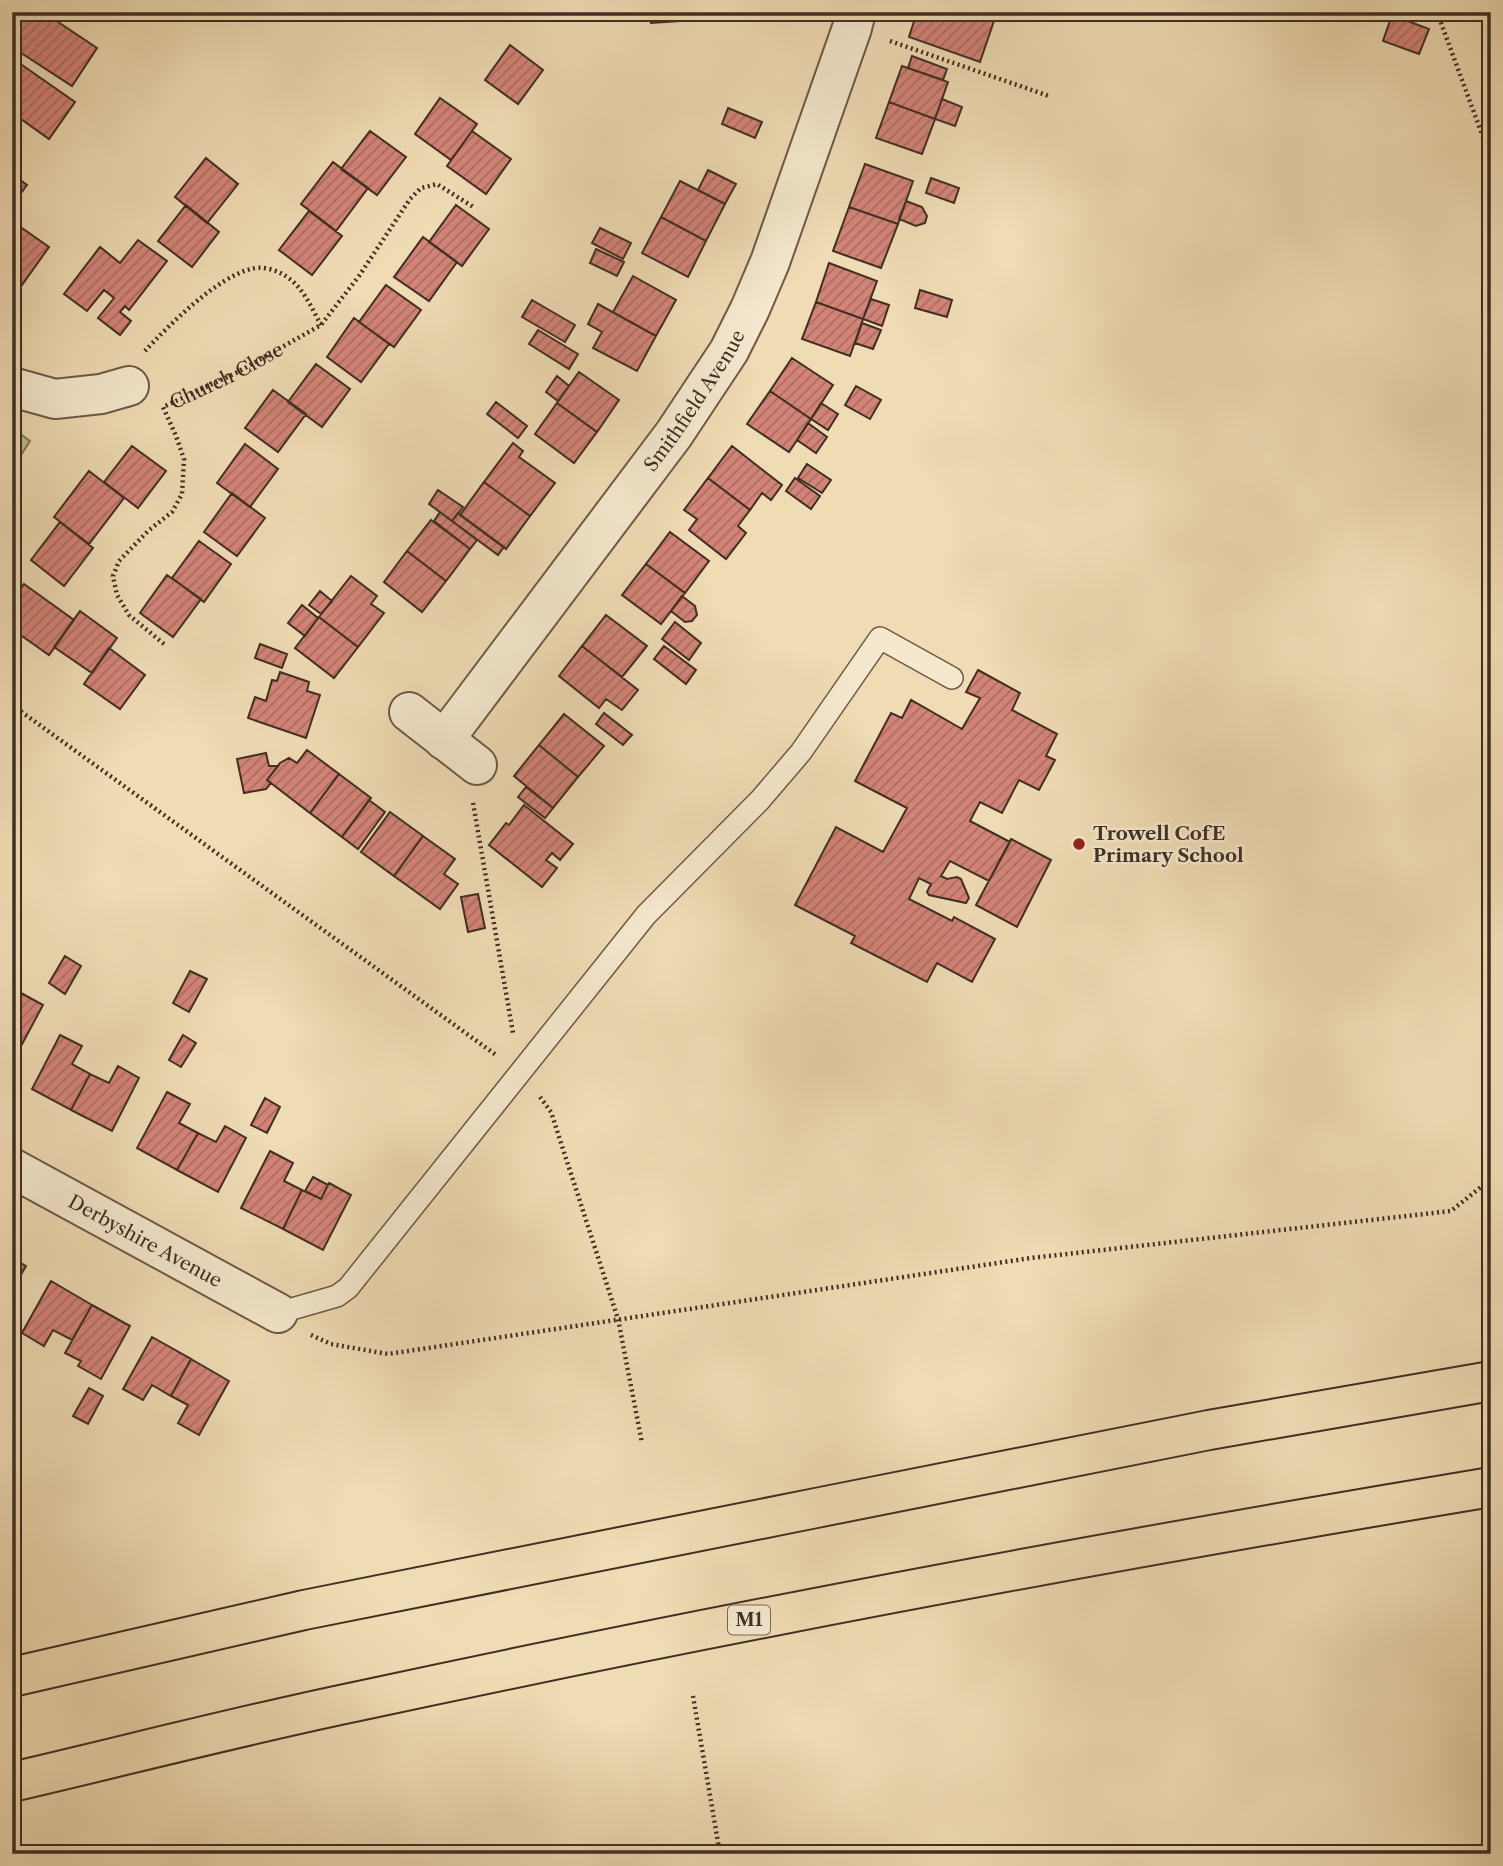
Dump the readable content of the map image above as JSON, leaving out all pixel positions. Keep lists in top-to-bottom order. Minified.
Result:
{"streets":{"highway":["M1"],"street":["Smithfield Avenue","Derbyshire Avenue"],"path":["Church Close"]},"places":["Trowell CofE Primary School"]}
